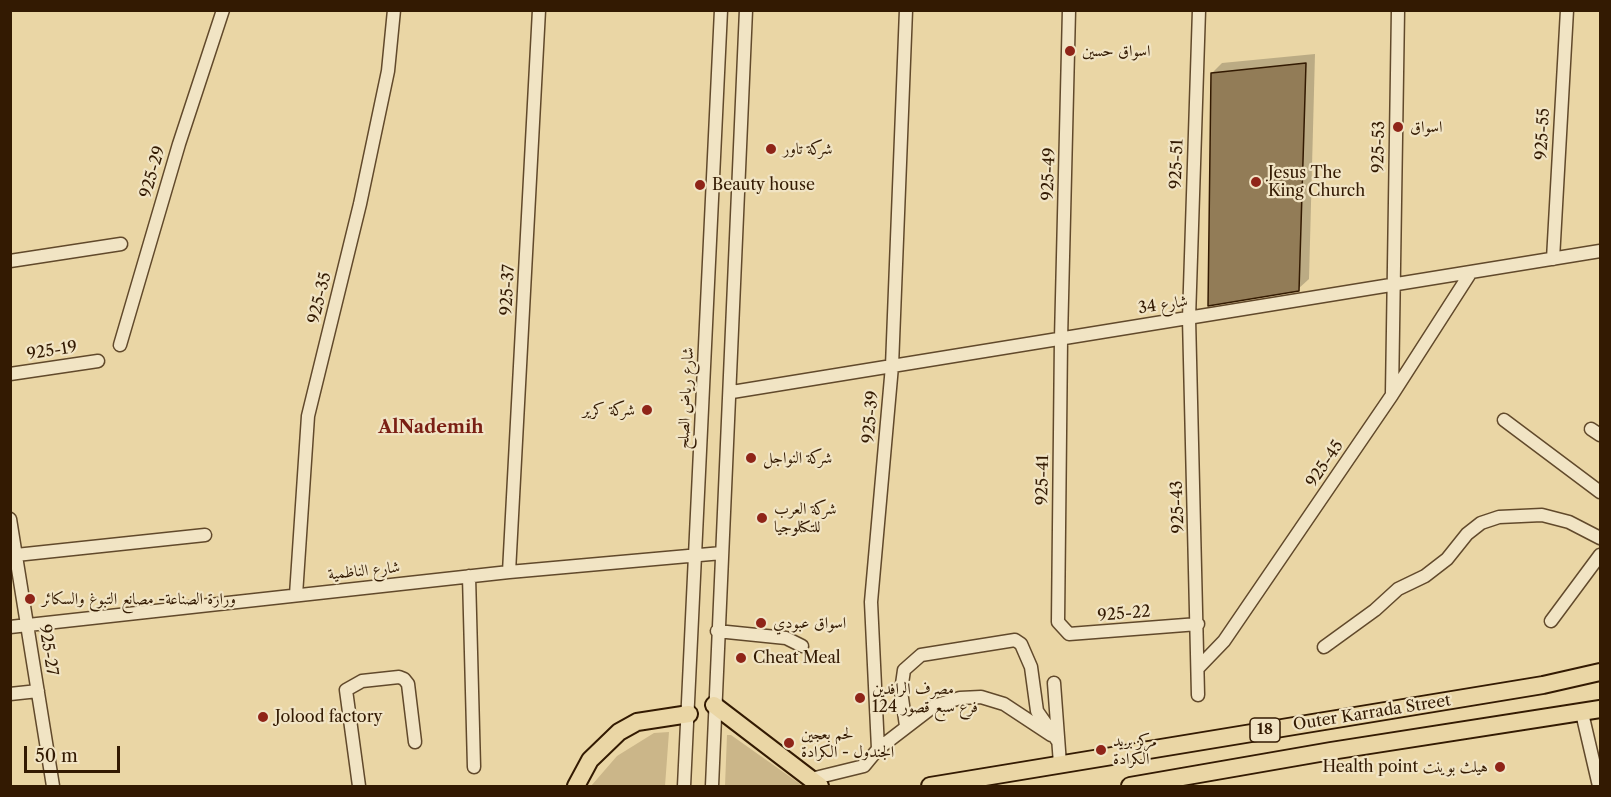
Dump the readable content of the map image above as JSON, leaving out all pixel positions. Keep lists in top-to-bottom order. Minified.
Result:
{"streets":{"main road":["Outer Karrada Street","18"],"street":["925-55","925-53","925-51","925-29","925-49","925-37","925-35","شارع 34","925-19","شارع رياض الصلح","925-39","925-45","925-41","925-43","شارع الناظمية","925-22","925-27"]},"crossings":[["925-55","شارع 34"],["925-53","شارع 34"],["925-53","925-45"],["925-51","شارع 34"],["925-51","925-43"],["925-49","شارع 34"],["925-49","925-41"],["925-37","شارع الناظمية"],["925-35","شارع الناظمية"],["شارع 34","925-39"],["شارع 34","925-45"],["شارع 34","925-41"],["شارع 34","925-43"],["شارع رياض الصلح","شارع الناظمية"],["925-45","925-43"],["925-41","925-22"],["925-43","925-22"],["شارع الناظمية","925-27"]],"districts":["AlNademih"],"places":["اسواق حسين","اسواق","شركة تاور","Jesus The King Church","Beauty house","شركة كرير","شركة النواجل","شركة العرب للتكنلوجيا","ورارة الصناعة- مصانع التبوغ والسكائر","اسواق عبودي","Cheat Meal","مصرف الرافدين فرع سبع قصور 124","Jolood factory","لحم بعجين الجندول - الكرادة","مركز بريد الكرادة","Health point هيلث بوينت"],"scale_bar":"50 m"}
